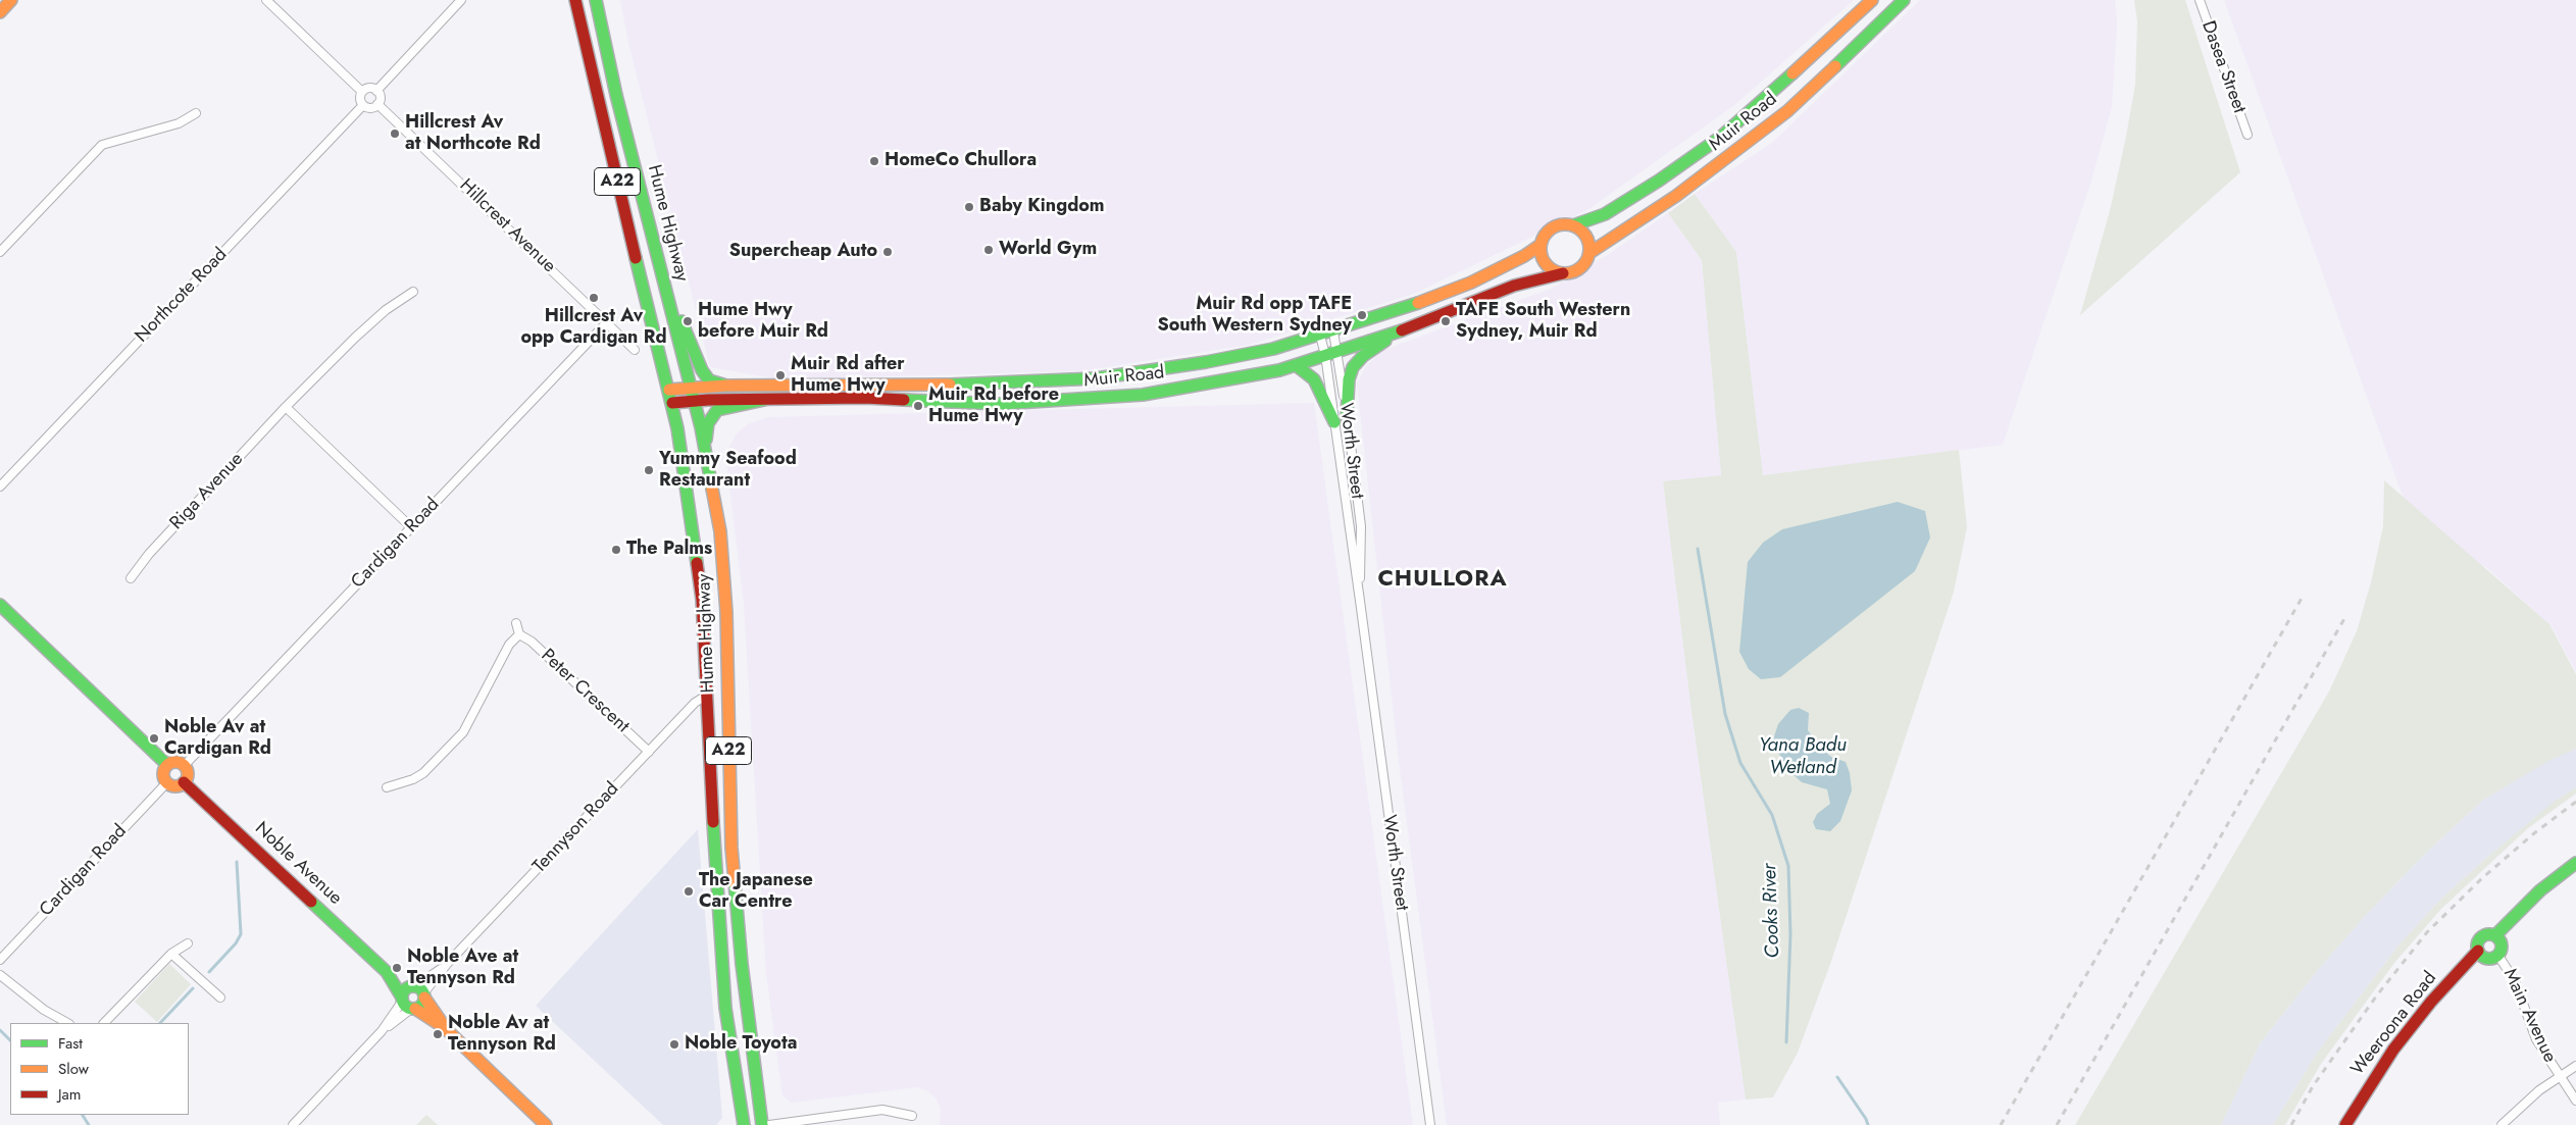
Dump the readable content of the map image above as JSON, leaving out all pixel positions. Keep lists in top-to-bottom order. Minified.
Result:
{"streets":{"main road":["Muir Road","A22","Hume Highway","Noble Avenue","Weeroona Road"],"street":["Dasea Street","Hillcrest Avenue","Northcote Road","Worth Street","Riga Avenue","Cardigan Road","Peter Crescent","Tennyson Road","Main Avenue"]},"crossings":[["Muir Road","Hume Highway"],["Muir Road","Worth Street"],["Hume Highway","Tennyson Road"],["Hillcrest Avenue","Northcote Road"],["Hillcrest Avenue","Cardigan Road"],["Cardigan Road","Noble Avenue"],["Peter Crescent","Tennyson Road"],["Tennyson Road","Noble Avenue"],["Main Avenue","Weeroona Road"]],"districts":["CHULLORA"],"water":["Yana Badu Wetland","Cooks River"],"places":["Hillcrest Av at Northcote Rd","HomeCo Chullora","Baby Kingdom","World Gym","Supercheap Auto","Hillcrest Av opp Cardigan Rd","Muir Rd opp TAFE South Western Sydney","Hume Hwy before Muir Rd","TAFE South Western Sydney, Muir Rd","Muir Rd after Hume Hwy","Muir Rd before Hume Hwy","Yummy Seafood Restaurant","The Palms","Noble Av at Cardigan Rd","The Japanese Car Centre","Noble Ave at Tennyson Rd","Noble Av at Tennyson Rd","Noble Toyota"],"legend":["Fast","Slow","Jam"]}
